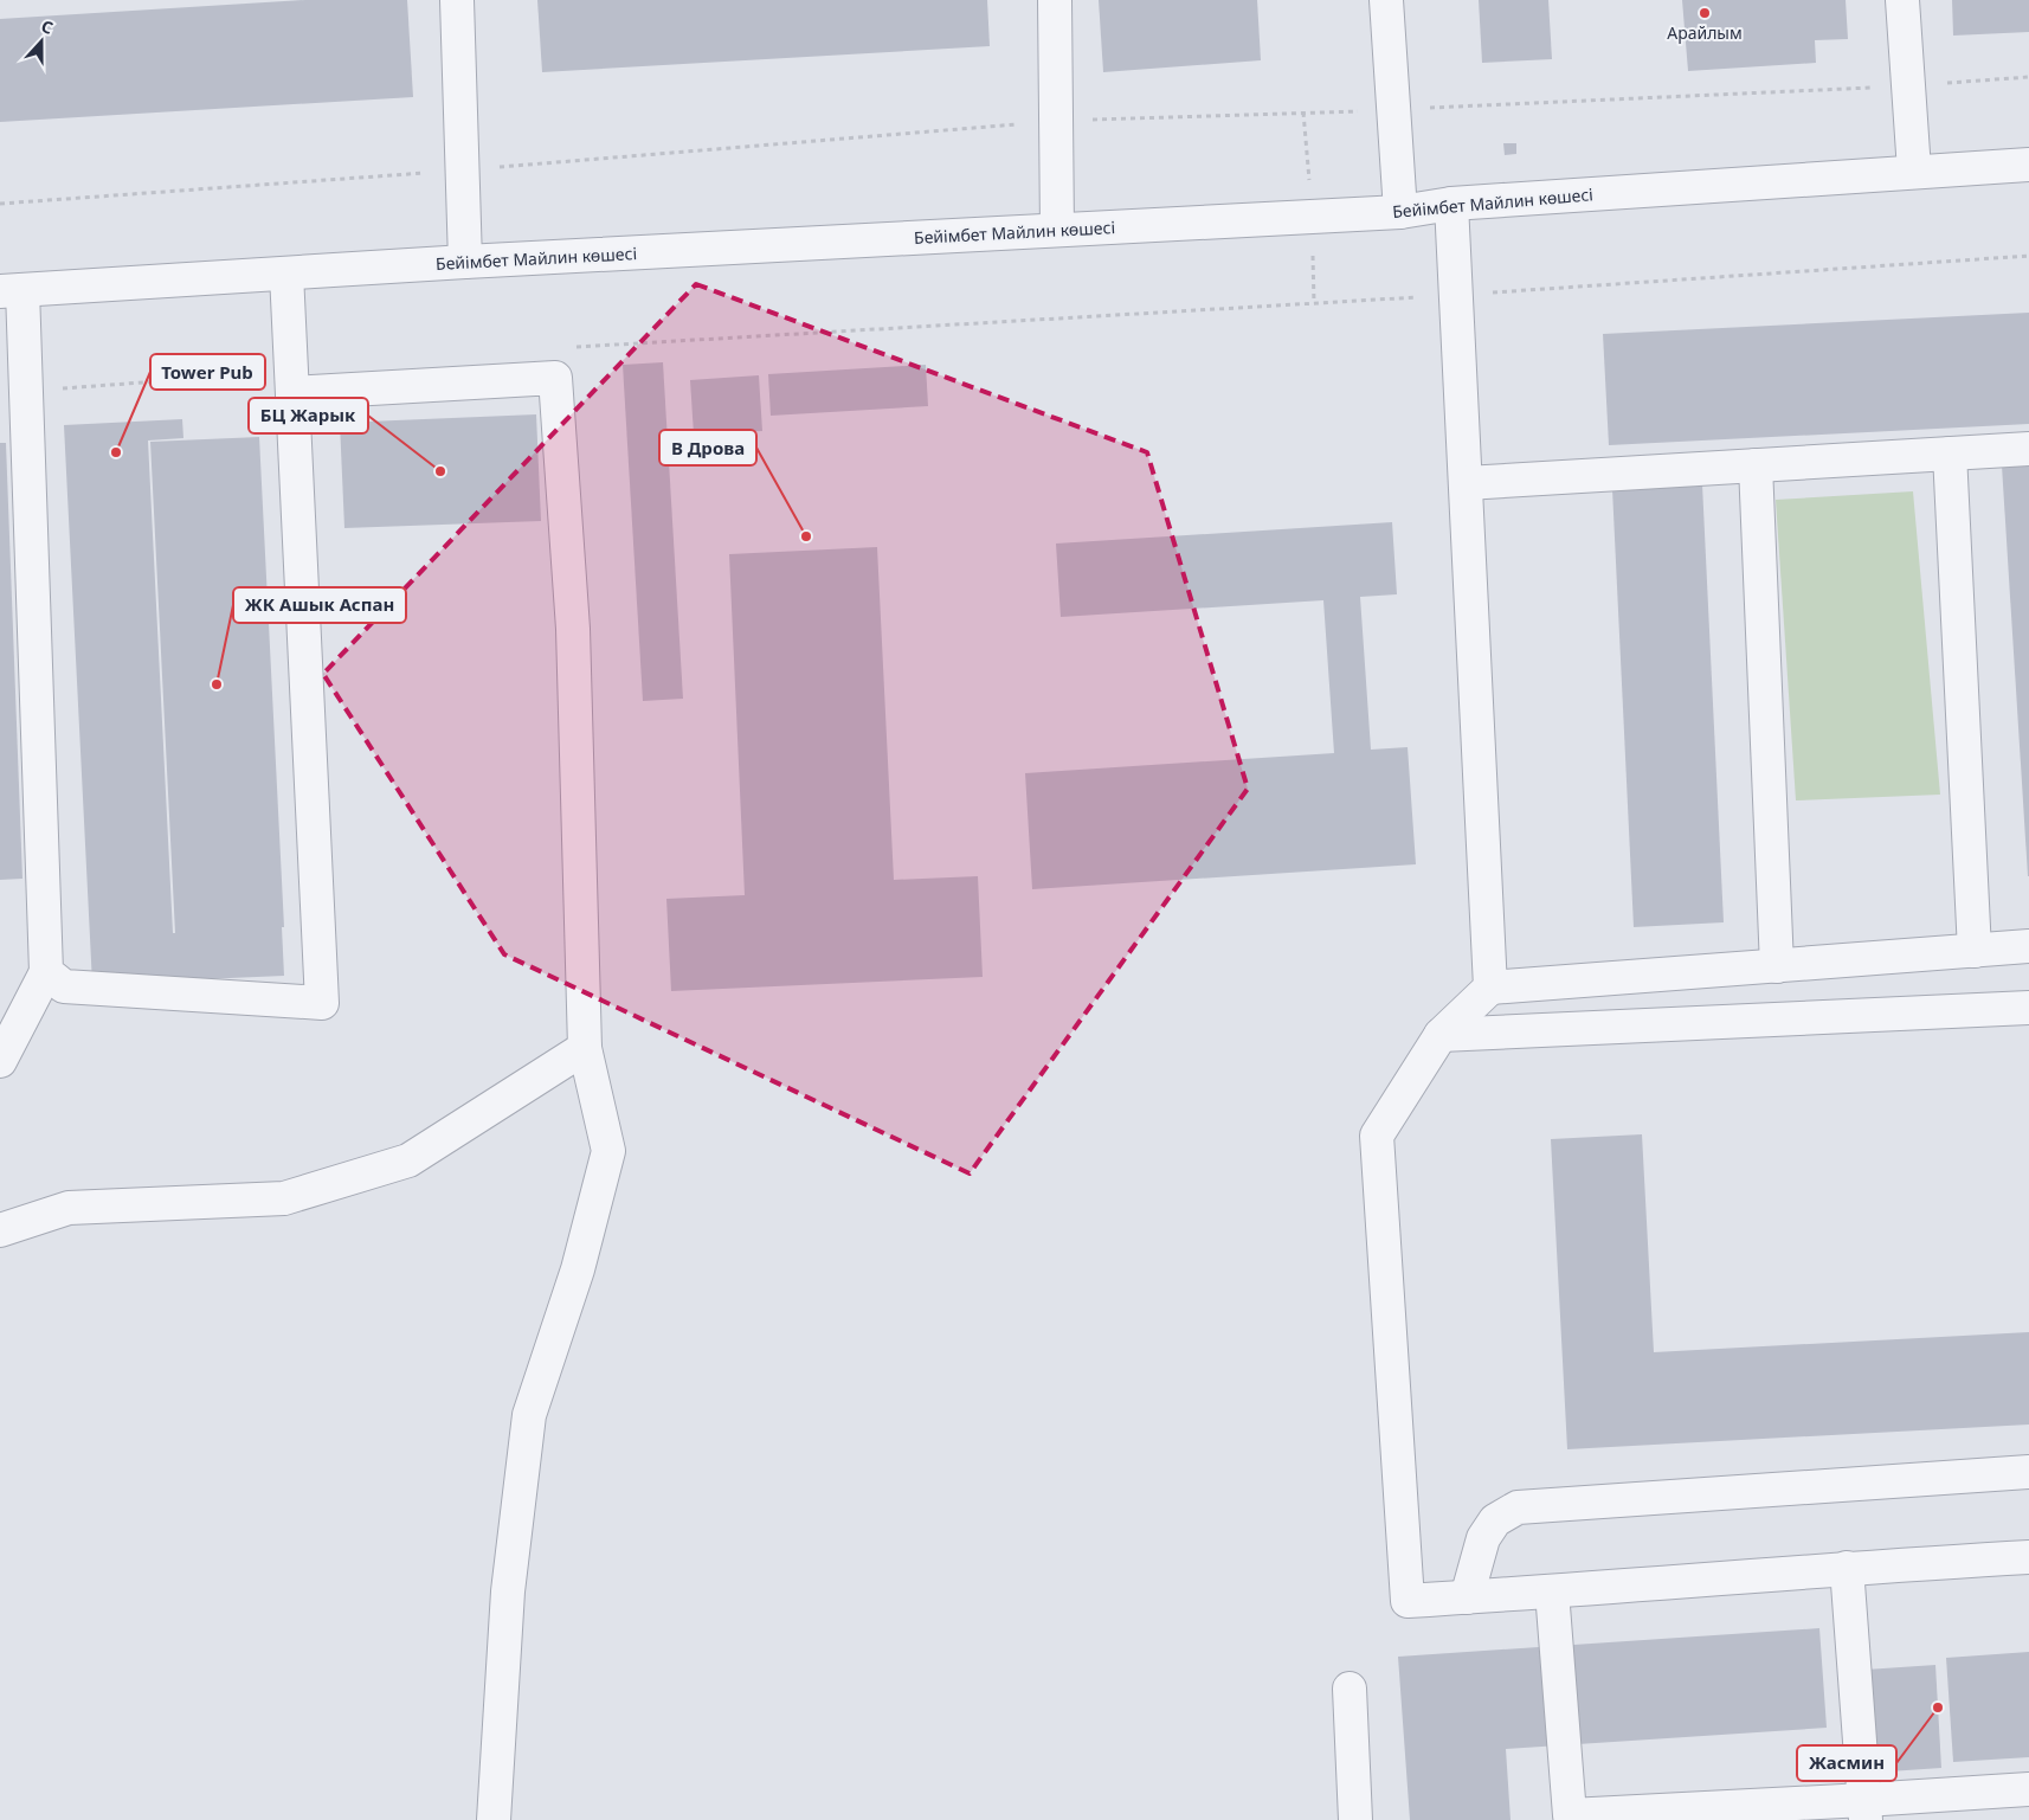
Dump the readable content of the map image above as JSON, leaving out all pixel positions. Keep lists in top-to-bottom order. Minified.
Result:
{"streets":{"street":["Бейімбет Майлин көшесі"]},"places":["Арайлым","Tower Pub","БЦ Жарык","В Дрова","ЖК Ашык Аспан","Жасмин"],"north":"top"}
